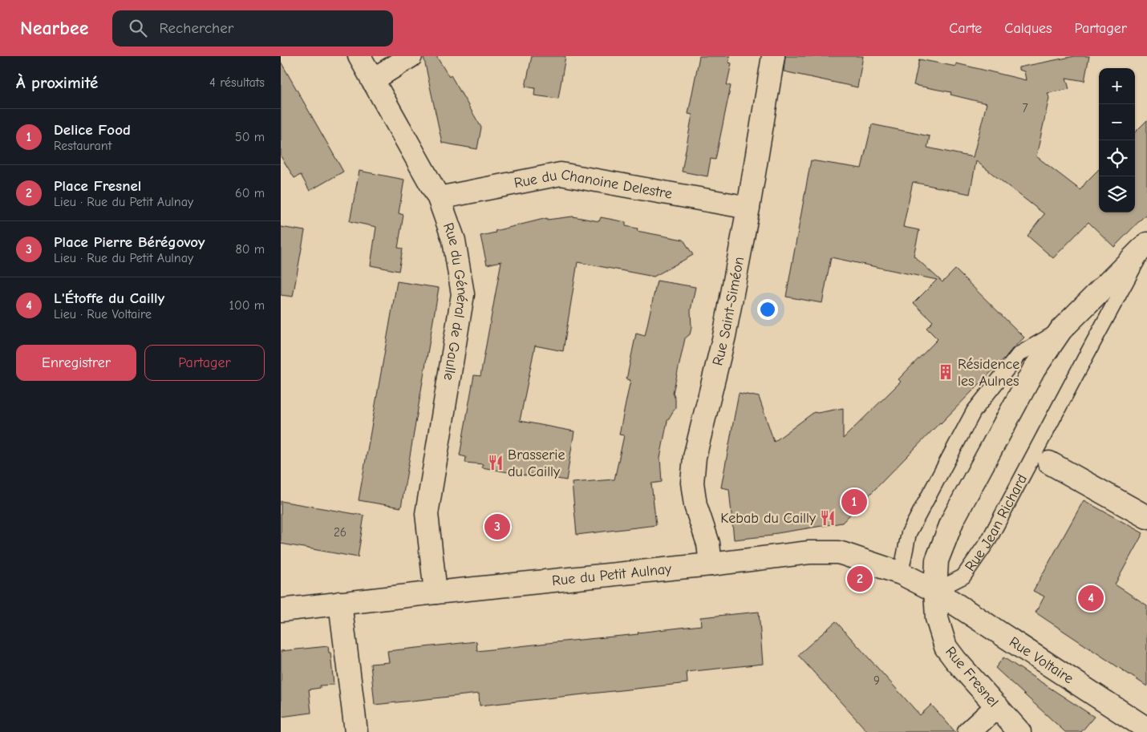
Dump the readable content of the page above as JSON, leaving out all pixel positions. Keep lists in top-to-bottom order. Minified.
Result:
{"streets":{"street":["Rue du Chanoine Delestre","Rue du Général de Gaulle","Rue Saint-Siméon","Rue Jean Richard","Rue du Petit Aulnay","Rue Voltaire","Rue Fresnel"]},"crossings":[["Rue du Chanoine Delestre","Rue du Général de Gaulle"],["Rue du Chanoine Delestre","Rue Saint-Siméon"],["Rue du Général de Gaulle","Rue du Petit Aulnay"],["Rue Saint-Siméon","Rue du Petit Aulnay"],["Rue Jean Richard","Rue du Petit Aulnay"],["Rue Jean Richard","Rue Voltaire"],["Rue Jean Richard","Rue Fresnel"],["Rue du Petit Aulnay","Rue Voltaire"],["Rue du Petit Aulnay","Rue Fresnel"],["Rue Voltaire","Rue Fresnel"]],"places":{"building":["Résidence les Aulnes"],"restaurant":["Brasserie du Cailly","Kebab du Cailly"]},"house_numbers":["7","26","9"],"page":{"header":"Nearbee","search":"Rechercher","nav":["Carte","Calques","Partager"],"heading":["À proximité","4 résultats"],"map_buttons":["+","−"],"list":[{"mark":"1","name":"Delice Food","note":"Restaurant","value":"50 m"},{"mark":"2","name":"Place Fresnel","note":"Lieu · Rue du Petit Aulnay","value":"60 m"},{"mark":"3","name":"Place Pierre Bérégovoy","note":"Lieu · Rue du Petit Aulnay","value":"80 m"},{"mark":"4","name":"L'Étoffe du Cailly","note":"Lieu · Rue Voltaire","value":"100 m"}],"buttons":["Enregistrer","Partager"],"pins":["1","3","2","4"]}}
